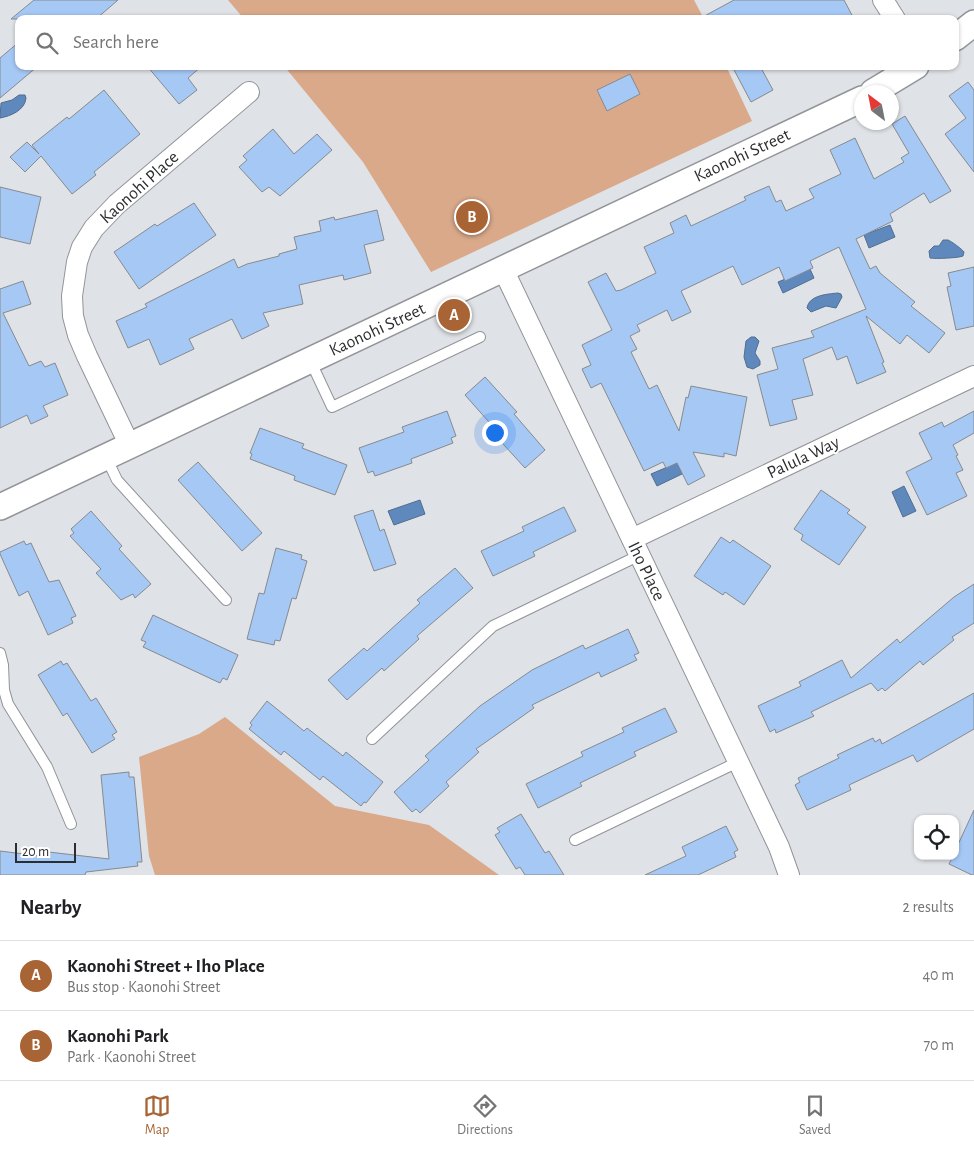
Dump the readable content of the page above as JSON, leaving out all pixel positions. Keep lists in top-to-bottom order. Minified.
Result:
{"streets":{"street":["Kaonohi Street","Kaonohi Place","Palula Way","Iho Place"]},"crossings":[["Kaonohi Street","Kaonohi Place"],["Kaonohi Street","Iho Place"],["Palula Way","Iho Place"]],"scale_bar":"20 m","north":"top left","page":{"search":"Search here","pins":["B","A"],"scale":"20 m","heading":["Nearby","2 results"],"list":[{"mark":"A","name":"Kaonohi Street + Iho Place","note":"Bus stop · Kaonohi Street","value":"40 m"},{"mark":"B","name":"Kaonohi Park","note":"Park · Kaonohi Street","value":"70 m"}],"nav":["Map","Directions","Saved"]}}
